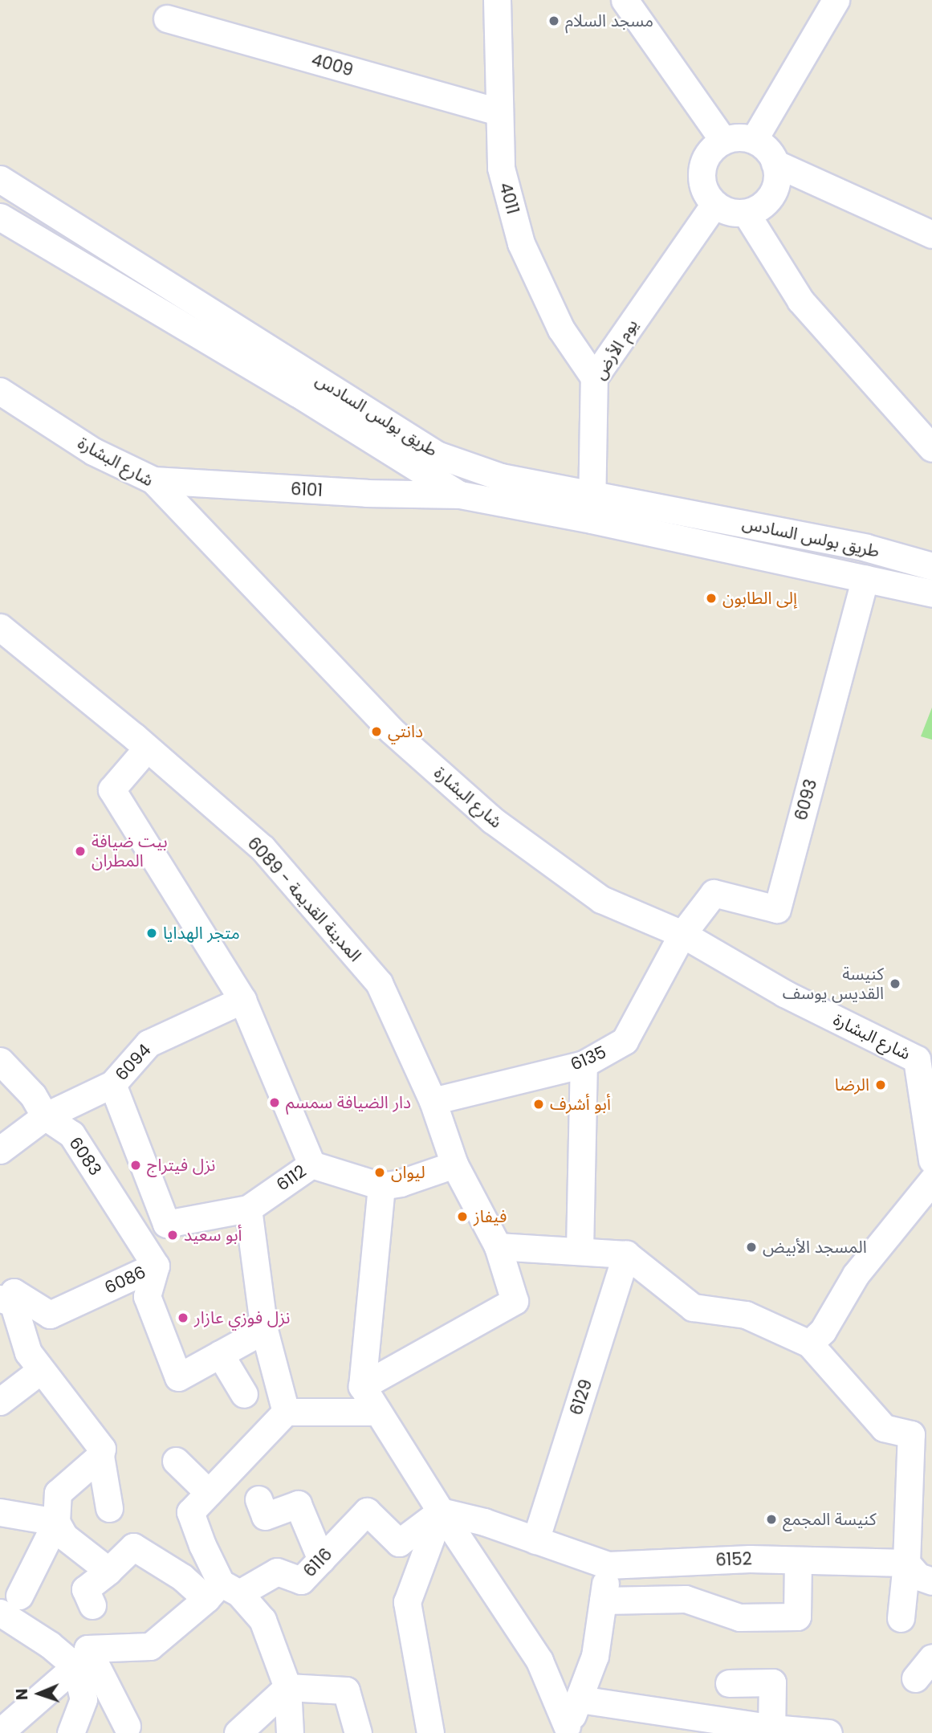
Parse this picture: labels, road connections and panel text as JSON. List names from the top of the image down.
{
  "streets": {
    "street": [
      "4009",
      "4011",
      "يوم الأرض",
      "طريق بولس السادس",
      "شارع البشارة",
      "6101",
      "6093",
      "المدينة القديمة - 6089",
      "6135",
      "6094",
      "6083",
      "6112",
      "6086",
      "6129",
      "6152",
      "6116"
    ]
  },
  "crossings": [
    ["4009", "4011"],
    ["4011", "يوم الأرض"],
    ["يوم الأرض", "طريق بولس السادس"],
    ["طريق بولس السادس", "6101"],
    ["طريق بولس السادس", "6093"],
    ["شارع البشارة", "6101"],
    ["شارع البشارة", "6093"],
    ["شارع البشارة", "6135"],
    ["6093", "6135"],
    ["المدينة القديمة - 6089", "6135"],
    ["المدينة القديمة - 6089", "6112"],
    ["6094", "6083"],
    ["6094", "6112"],
    ["6083", "6086"],
    ["6129", "6152"],
    ["6152", "6116"]
  ],
  "places": [
    "مسجد السلام",
    "إلى الطابون",
    "دانتي",
    "بيت ضيافة المطران",
    "متجر الهدايا",
    "كنيسة القديس يوسف",
    "الرضا",
    "دار الضيافة سمسم",
    "أبو أشرف",
    "نزل فيتراج",
    "ليوان",
    "فيفاز",
    "أبو سعيد",
    "المسجد الأبيض",
    "نزل فوزي عازار",
    "كنيسة المجمع"
  ],
  "north": "left"
}
